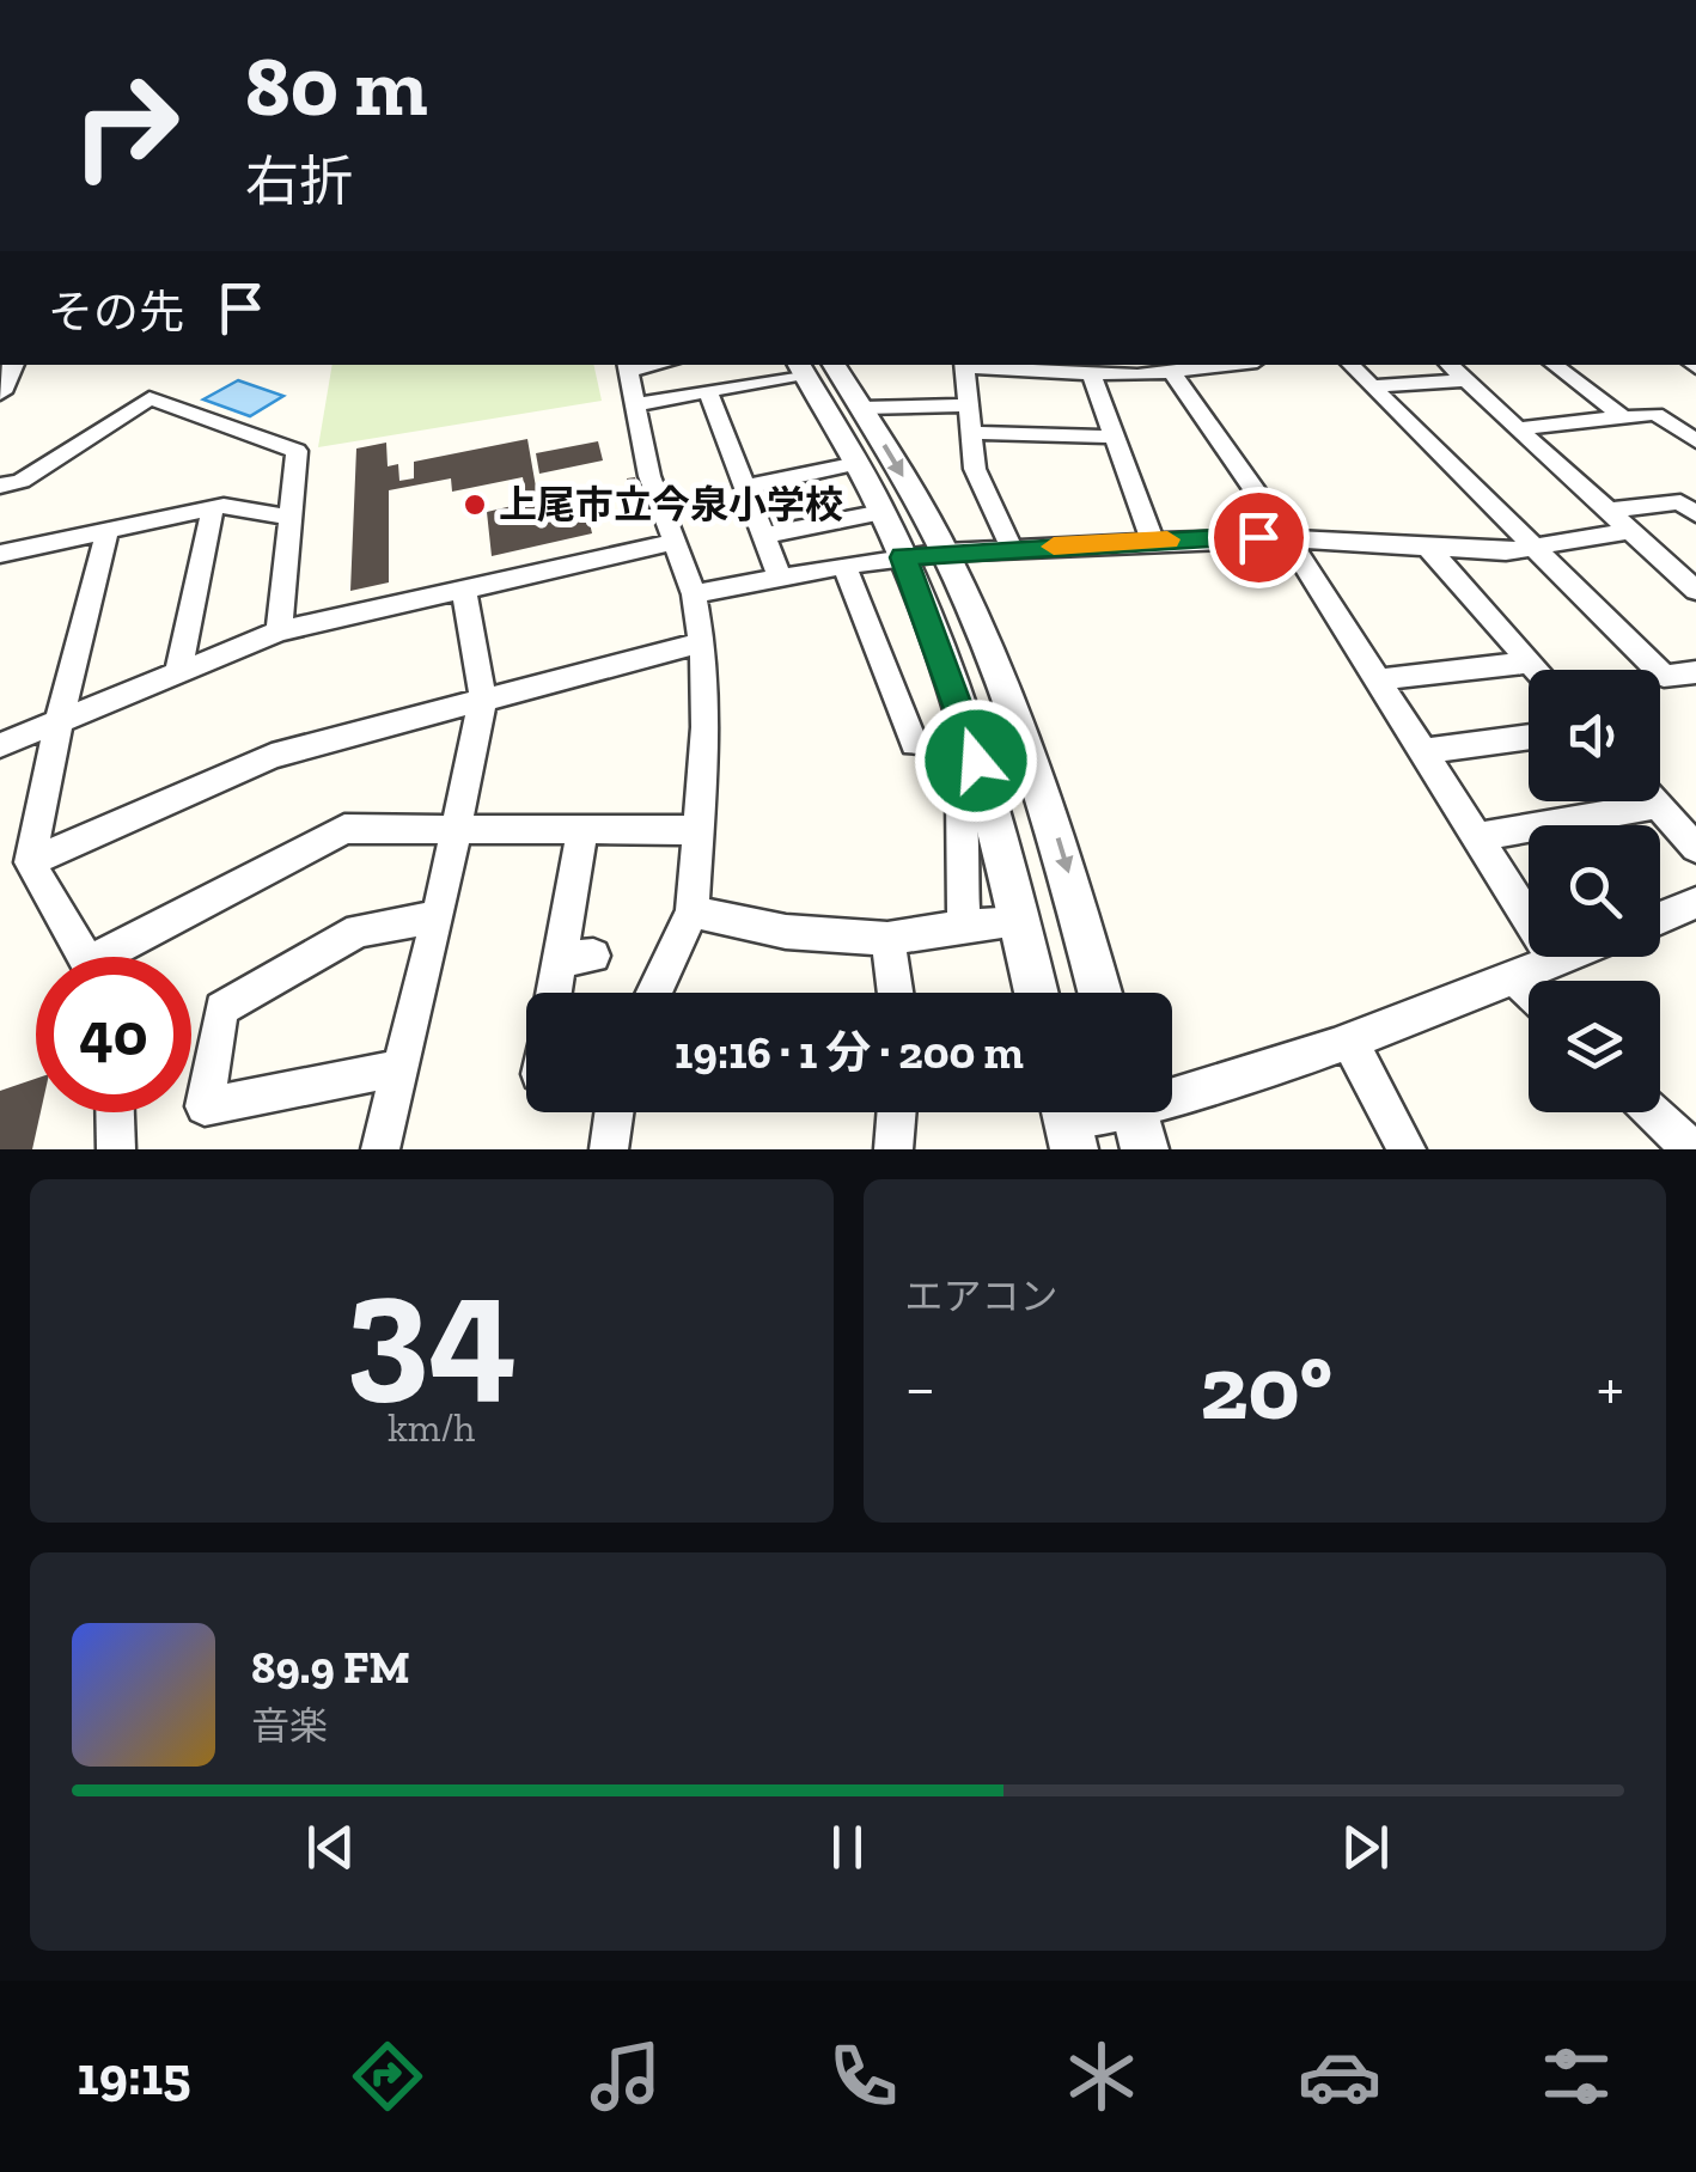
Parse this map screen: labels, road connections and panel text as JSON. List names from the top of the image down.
{
  "places": ["上尾市立今泉小学校"],
  "page": {
    "turn": ["80 m", "右折"],
    "then": "その先",
    "limit": "40",
    "trip": "19:16 · 1 分 · 200 m",
    "tile": [
      ["34", "km/h"],
      "エアコン"
    ],
    "heat": ["−", "20°", "+"],
    "song": ["89.9 FM", "音楽"],
    "tabs": "19:15"
  }
}
